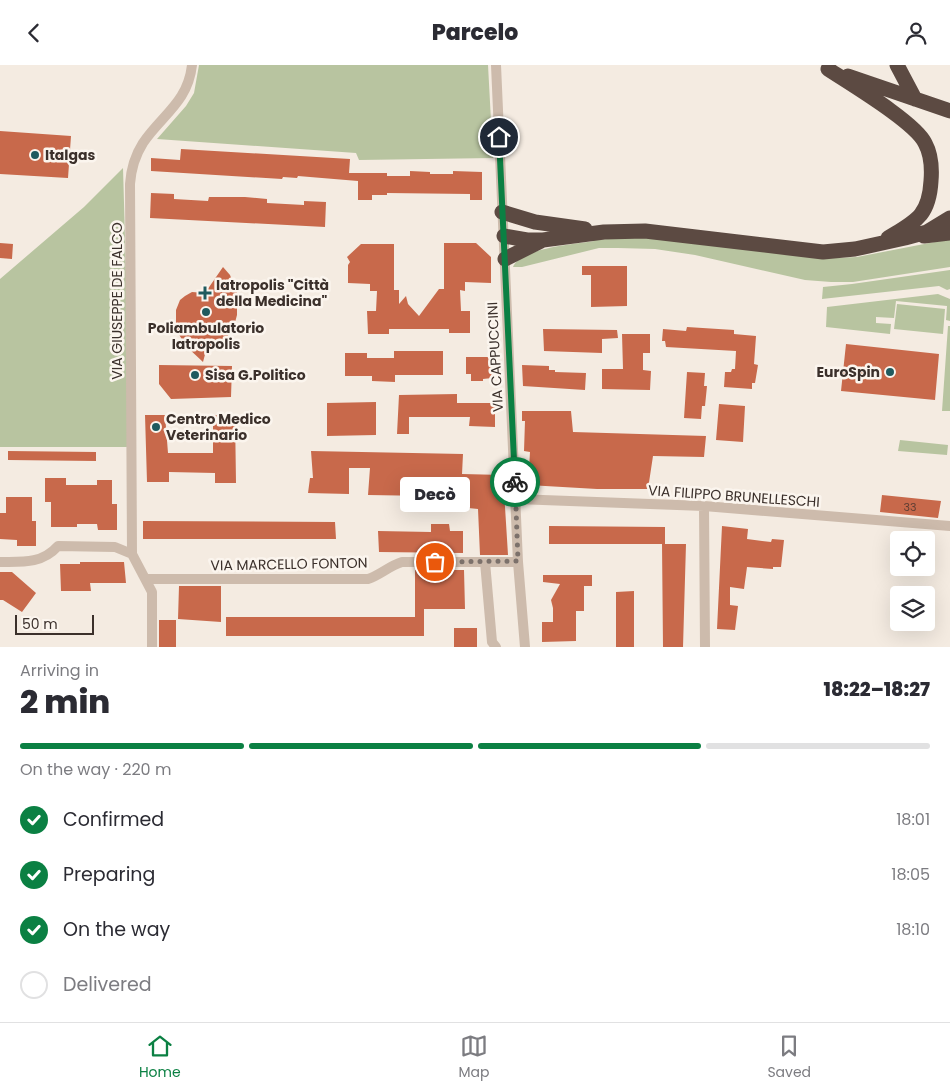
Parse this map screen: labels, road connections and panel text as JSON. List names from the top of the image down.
{
  "streets": {
    "street": [
      "VIA GIUSEPPE DE FALCO",
      "VIA CAPPUCCINI",
      "VIA FILIPPO BRUNELLESCHI",
      "VIA MARCELLO FONTON"
    ]
  },
  "crossings": [
    ["VIA CAPPUCCINI", "VIA FILIPPO BRUNELLESCHI"],
    ["VIA CAPPUCCINI", "VIA MARCELLO FONTON"]
  ],
  "places": {
    "other": [
      "Italgas",
      "Poliambulatorio Iatropolis",
      "EuroSpin",
      "Sisa G.Politico",
      "Centro Medico Veterinario",
      "Decò"
    ],
    "health": ["Iatropolis \"Città della Medicina\""]
  },
  "house_numbers": ["33"],
  "scale_bar": "50 m",
  "page": {
    "header": "Parcelo",
    "bubble": "Decò",
    "scale": "50 m",
    "heading": ["2 min", "Arriving in", "18:22–18:27"],
    "bar": "On the way · 220 m",
    "list": [
      ["Confirmed", "18:01"],
      ["Preparing", "18:05"],
      ["On the way", "18:10"],
      "Delivered"
    ],
    "tabs": ["Home", "Map", "Saved"]
  }
}
